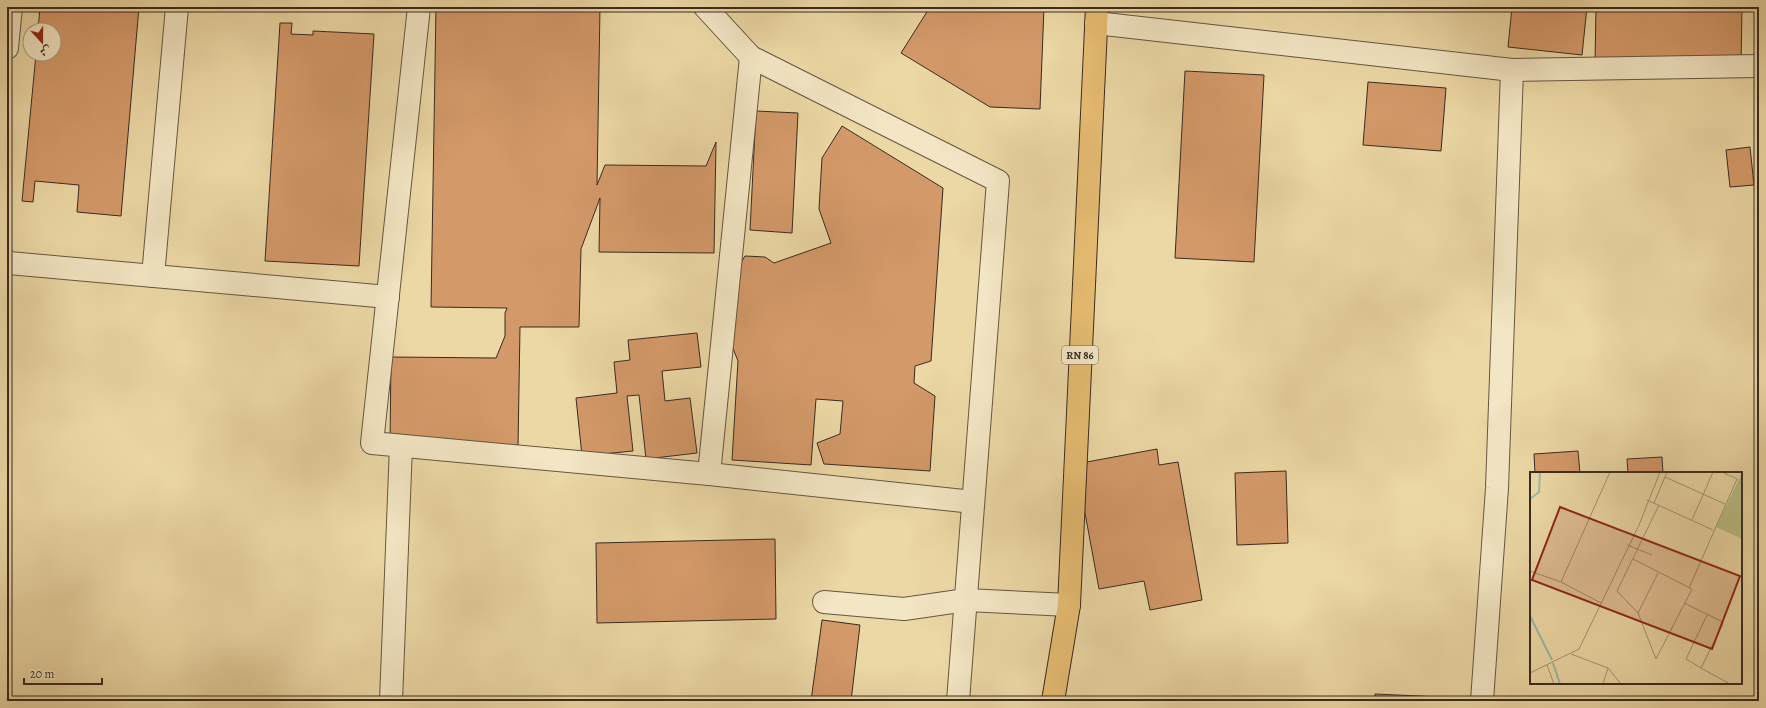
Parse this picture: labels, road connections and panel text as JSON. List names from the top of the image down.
{
  "streets": {
    "main road": ["RN 86"]
  },
  "scale_bar": "20 m",
  "north": "bottom"
}
